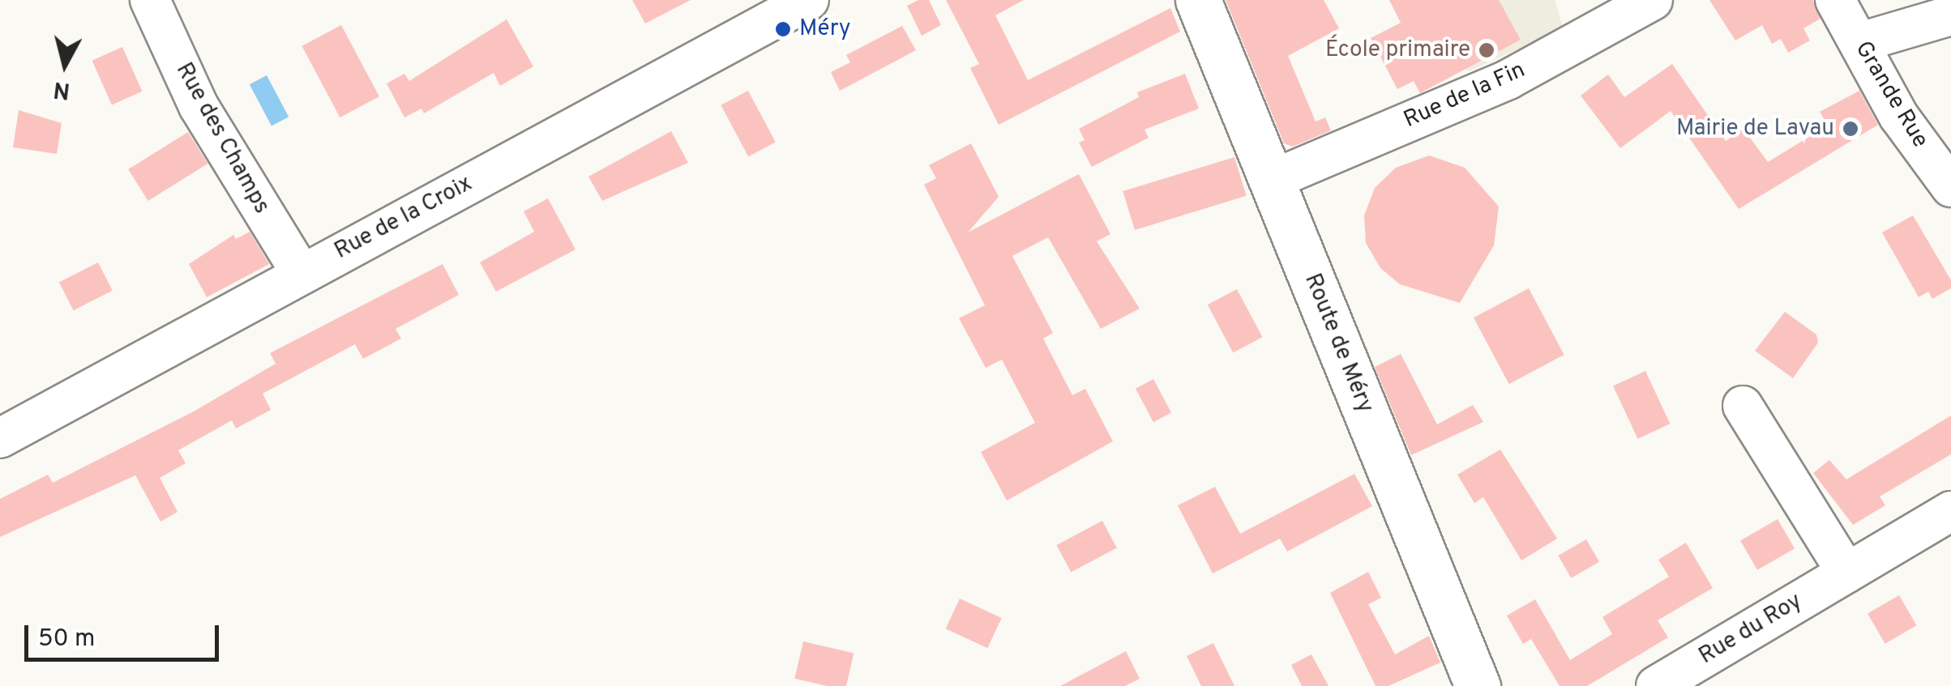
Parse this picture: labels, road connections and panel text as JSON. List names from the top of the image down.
{
  "streets": {
    "main road": ["Route de Méry"],
    "street": [
      "Grande Rue",
      "Rue de la Fin",
      "Rue des Champs",
      "Rue de la Croix",
      "Rue du Roy"
    ]
  },
  "crossings": [
    ["Rue de la Fin", "Route de Méry"],
    ["Rue des Champs", "Rue de la Croix"]
  ],
  "places": ["Méry", "École primaire", "Mairie de Lavau"],
  "scale_bar": "50 m",
  "north": "bottom"
}
